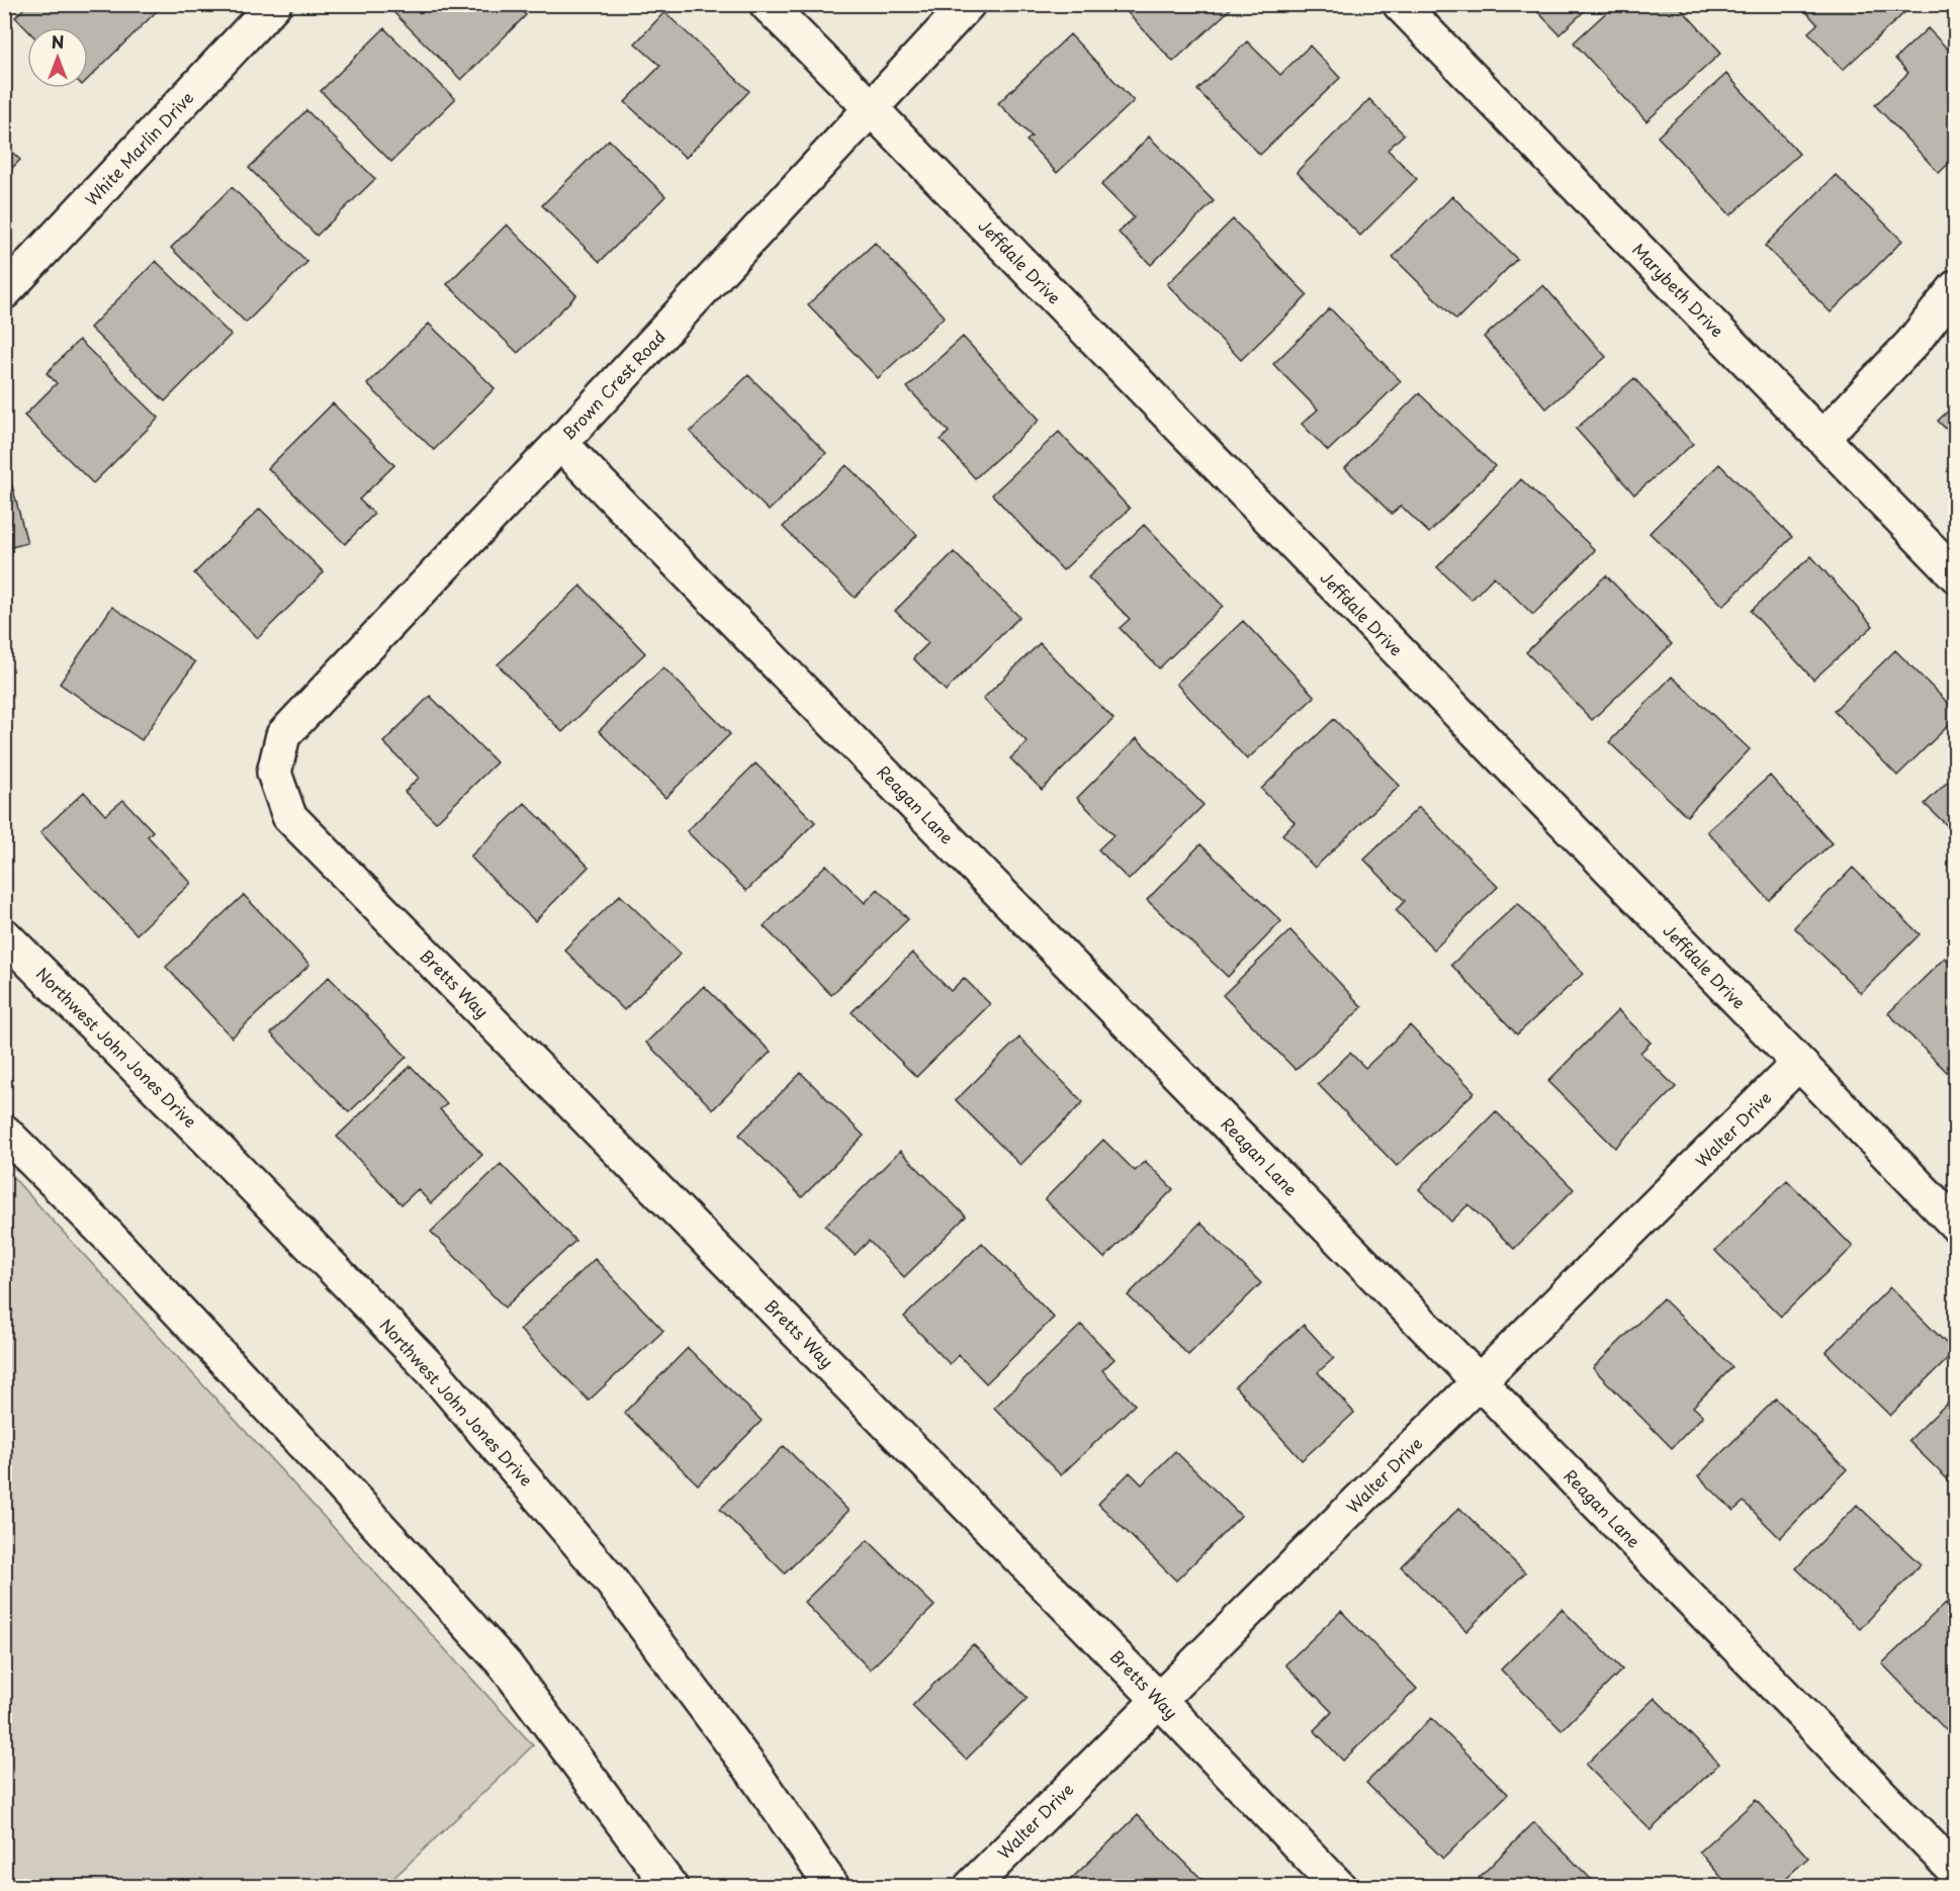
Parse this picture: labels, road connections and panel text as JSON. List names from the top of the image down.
{
  "streets": {
    "street": [
      "White Marlin Drive",
      "Jeffdale Drive",
      "Marybeth Drive",
      "Brown Crest Road",
      "Reagan Lane",
      "Bretts Way",
      "Northwest John Jones Drive",
      "Walter Drive"
    ]
  },
  "crossings": [
    ["Jeffdale Drive", "Brown Crest Road"],
    ["Jeffdale Drive", "Walter Drive"],
    ["Brown Crest Road", "Reagan Lane"],
    ["Brown Crest Road", "Bretts Way"],
    ["Reagan Lane", "Walter Drive"],
    ["Bretts Way", "Walter Drive"]
  ],
  "north": "top"
}
